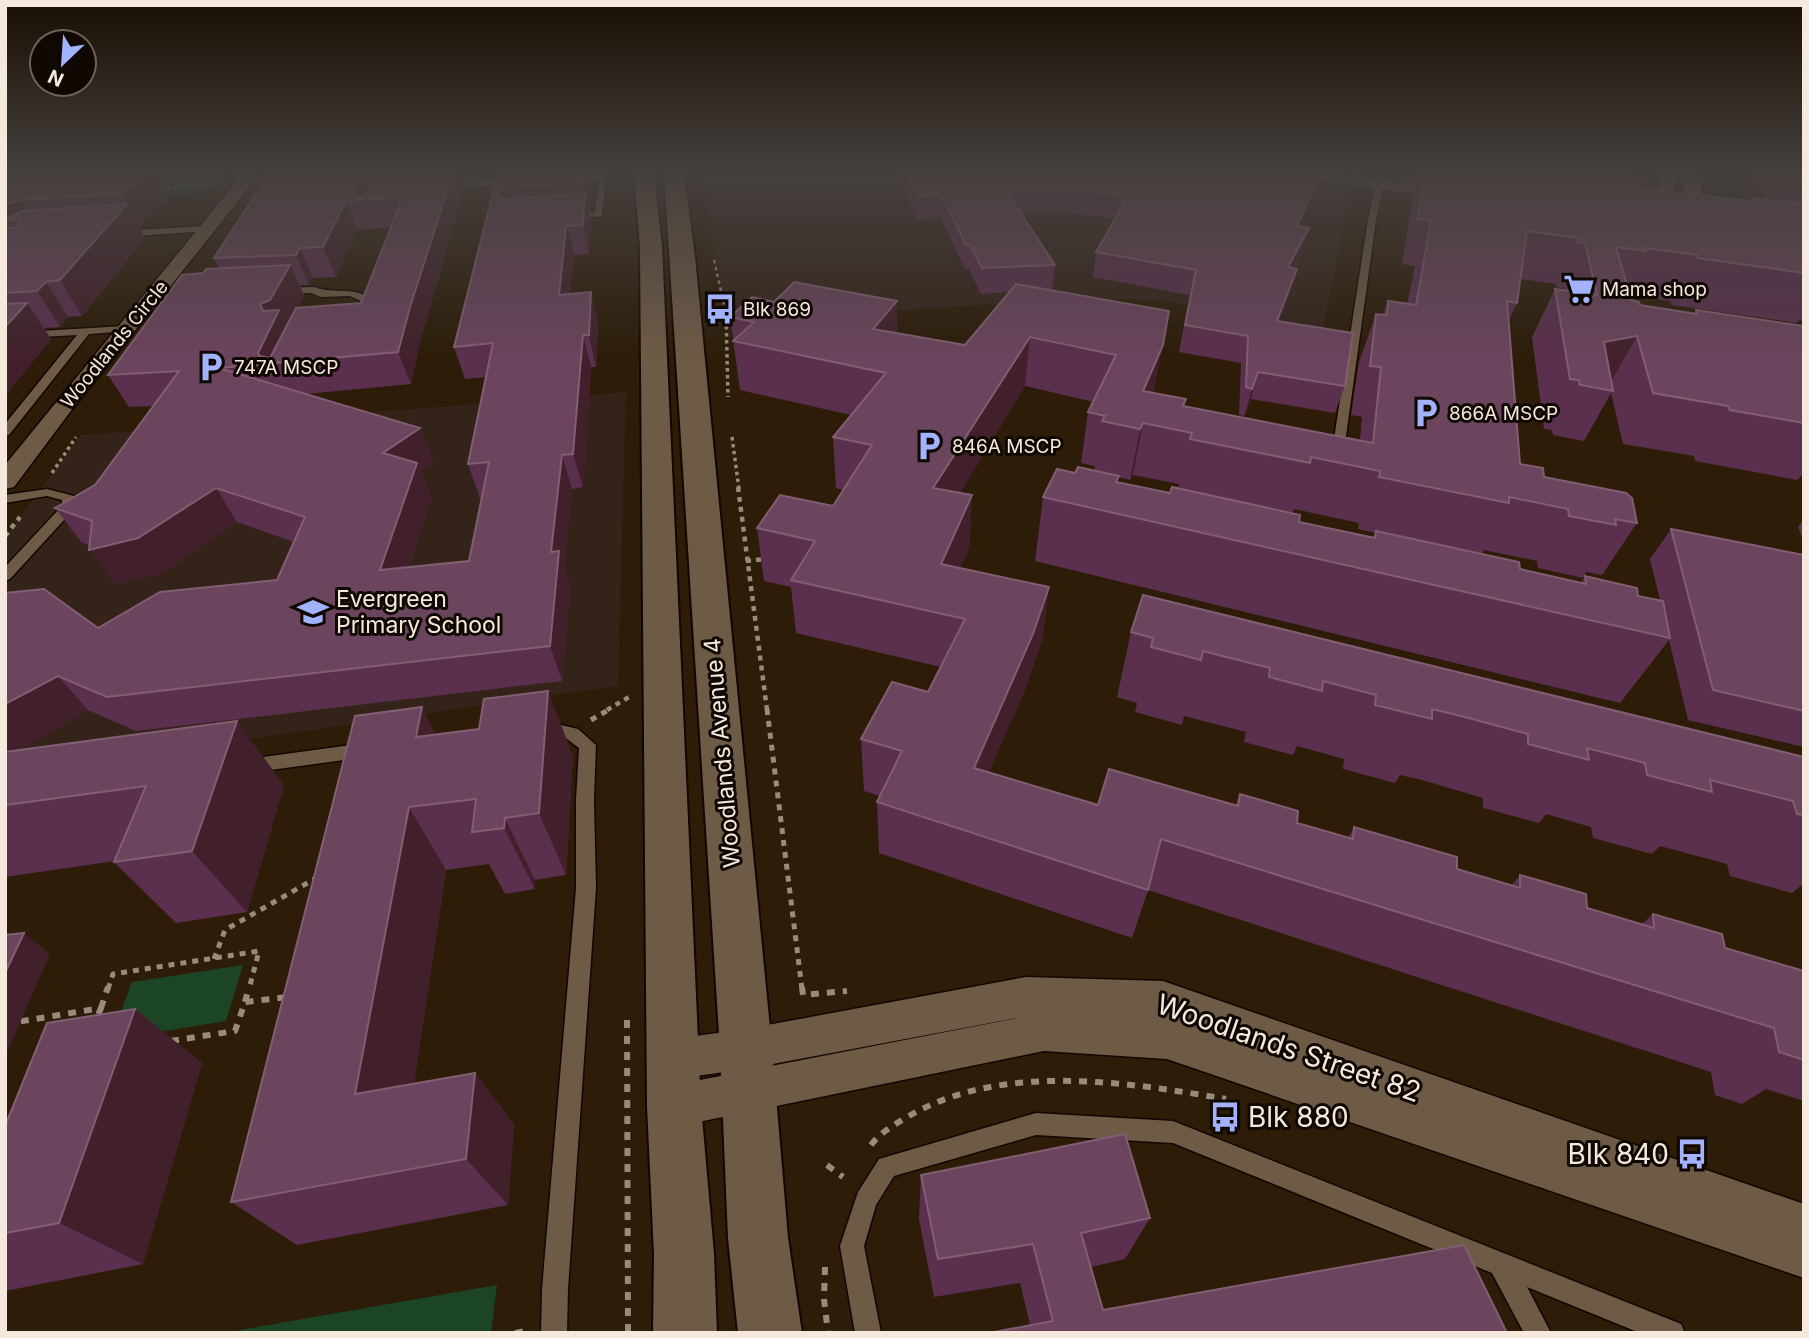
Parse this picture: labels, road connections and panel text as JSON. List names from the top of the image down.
{
  "streets": {
    "main road": ["Woodlands Avenue 4"],
    "street": ["Woodlands Circle", "Woodlands Street 82"]
  },
  "crossings": [
    ["Woodlands Avenue 4", "Woodlands Street 82"]
  ],
  "places": {
    "supermarket": ["Mama shop"],
    "bus stop": ["Blk 869", "Blk 880", "Blk 840"],
    "parking": ["747A MSCP", "866A MSCP", "846A MSCP"],
    "school or university": ["Evergreen Primary School"]
  },
  "north": "bottom left"
}
